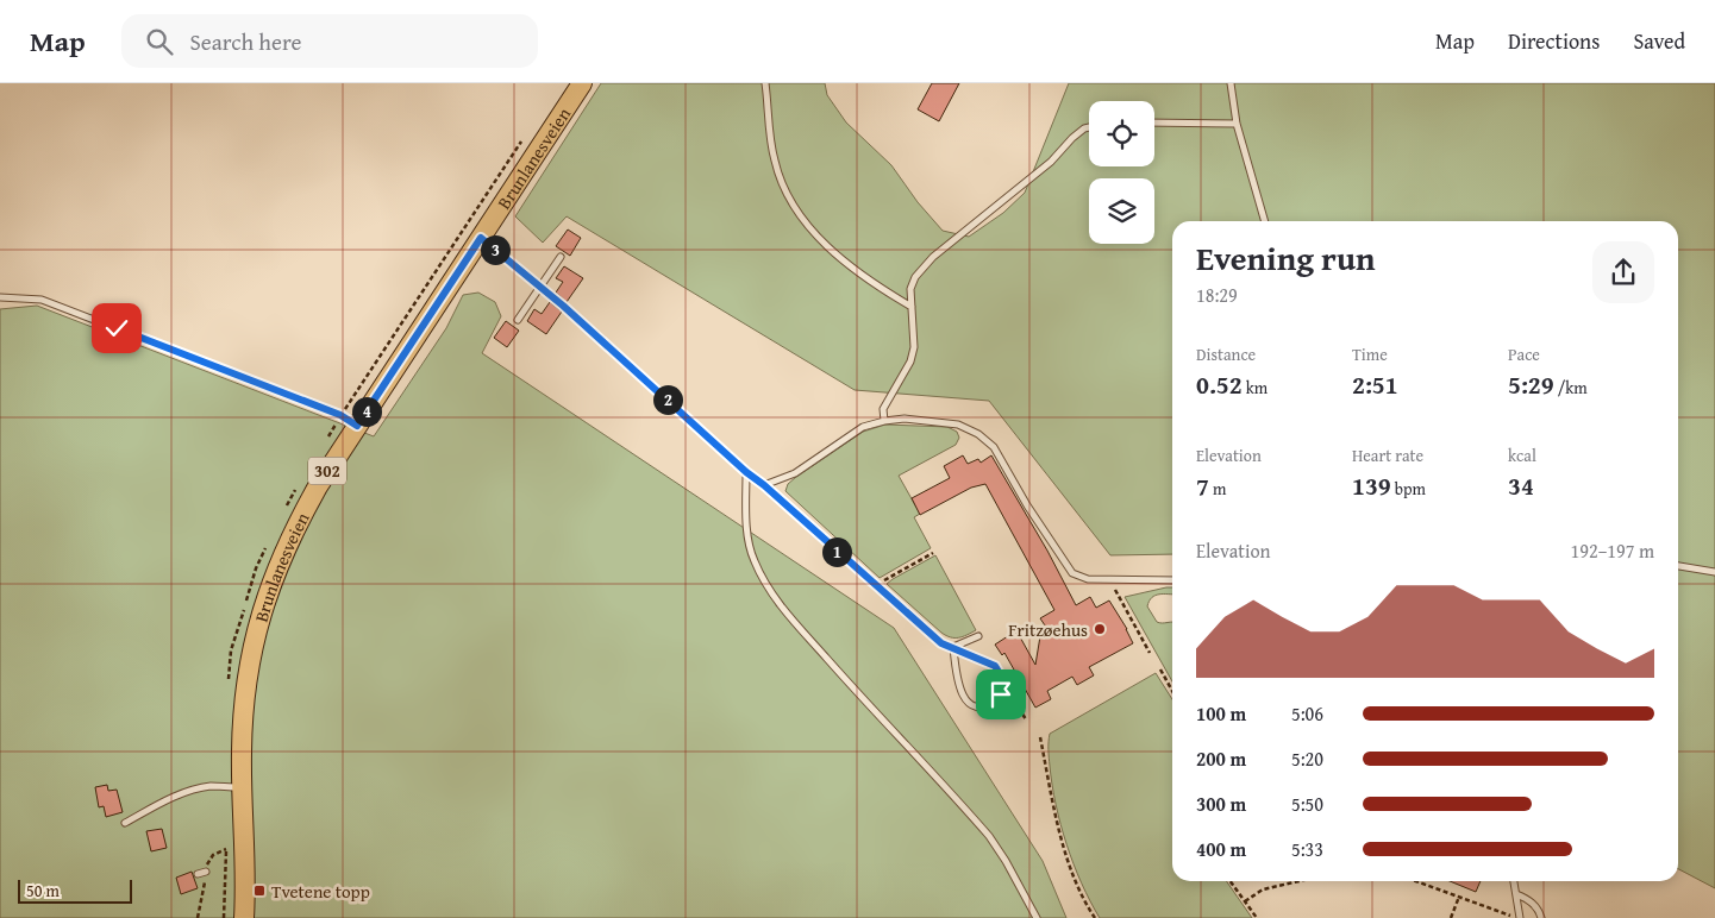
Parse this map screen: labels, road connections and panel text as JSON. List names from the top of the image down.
{
  "streets": {
    "main road": ["Brunlanesveien", "302"]
  },
  "places": {
    "other": ["Fritzøehus"],
    "transit": ["Tvetene topp"]
  },
  "scale_bar": "50 m",
  "page": {
    "header": "Map",
    "search": "Search here",
    "nav": ["Map", "Directions", "Saved"],
    "heading": ["Evening run", "18:29"],
    "pins": [
      "3",
      "2",
      "4",
      "1"
    ],
    "stats": [
      ["Distance", "0.52 km"],
      ["Time", "2:51"],
      ["Pace", "5:29 /km"],
      ["Elevation", "7 m"],
      ["Heart rate", "139 bpm"],
      ["kcal", "34"]
    ],
    "chart": ["Elevation", "192–197 m"],
    "list": [
      {
        "name": "100 m",
        "note": "5:06"
      },
      {
        "name": "200 m",
        "note": "5:20"
      },
      {
        "name": "300 m",
        "note": "5:50"
      },
      {
        "name": "400 m",
        "note": "5:33"
      }
    ],
    "scale": "50 m"
  }
}
